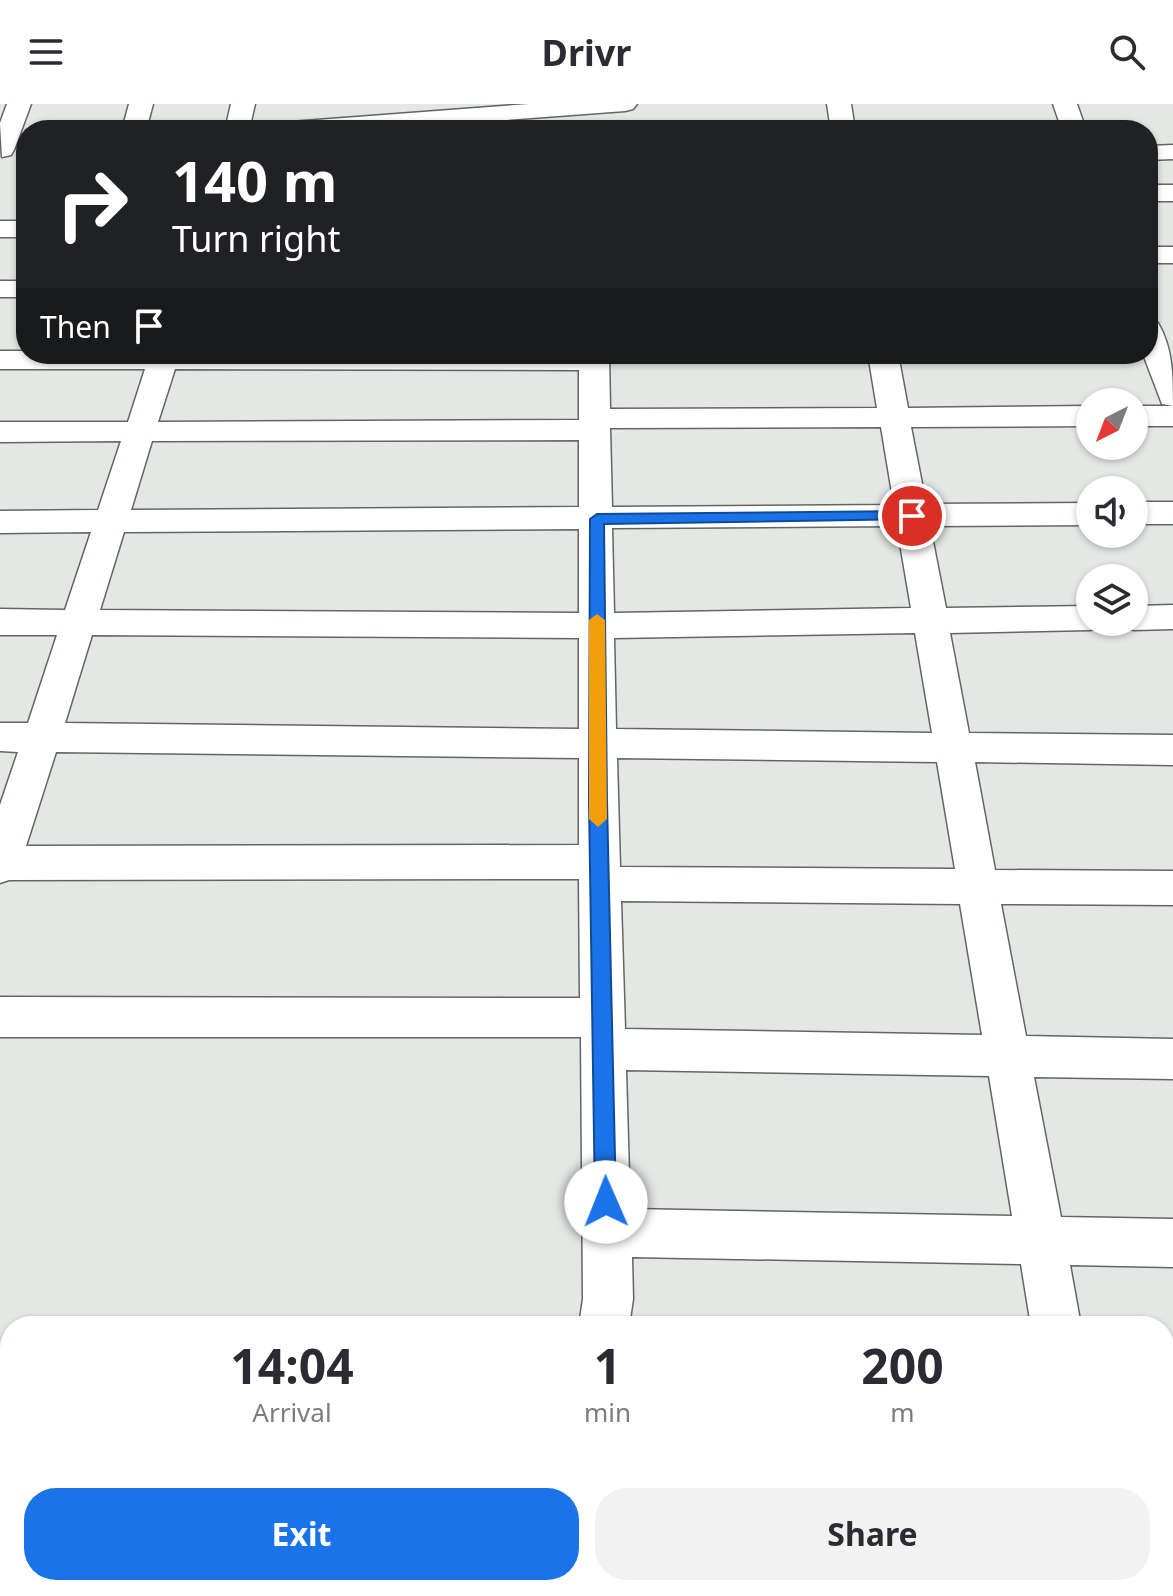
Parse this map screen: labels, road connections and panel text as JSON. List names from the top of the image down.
{
  "north": "bottom left",
  "page": {
    "header": "Drivr",
    "turn": ["140 m", "Turn right"],
    "then": "Then",
    "eta": [
      "14:04",
      "Arrival",
      "1",
      "min",
      "200",
      "m"
    ],
    "buttons": ["Exit", "Share"]
  }
}
